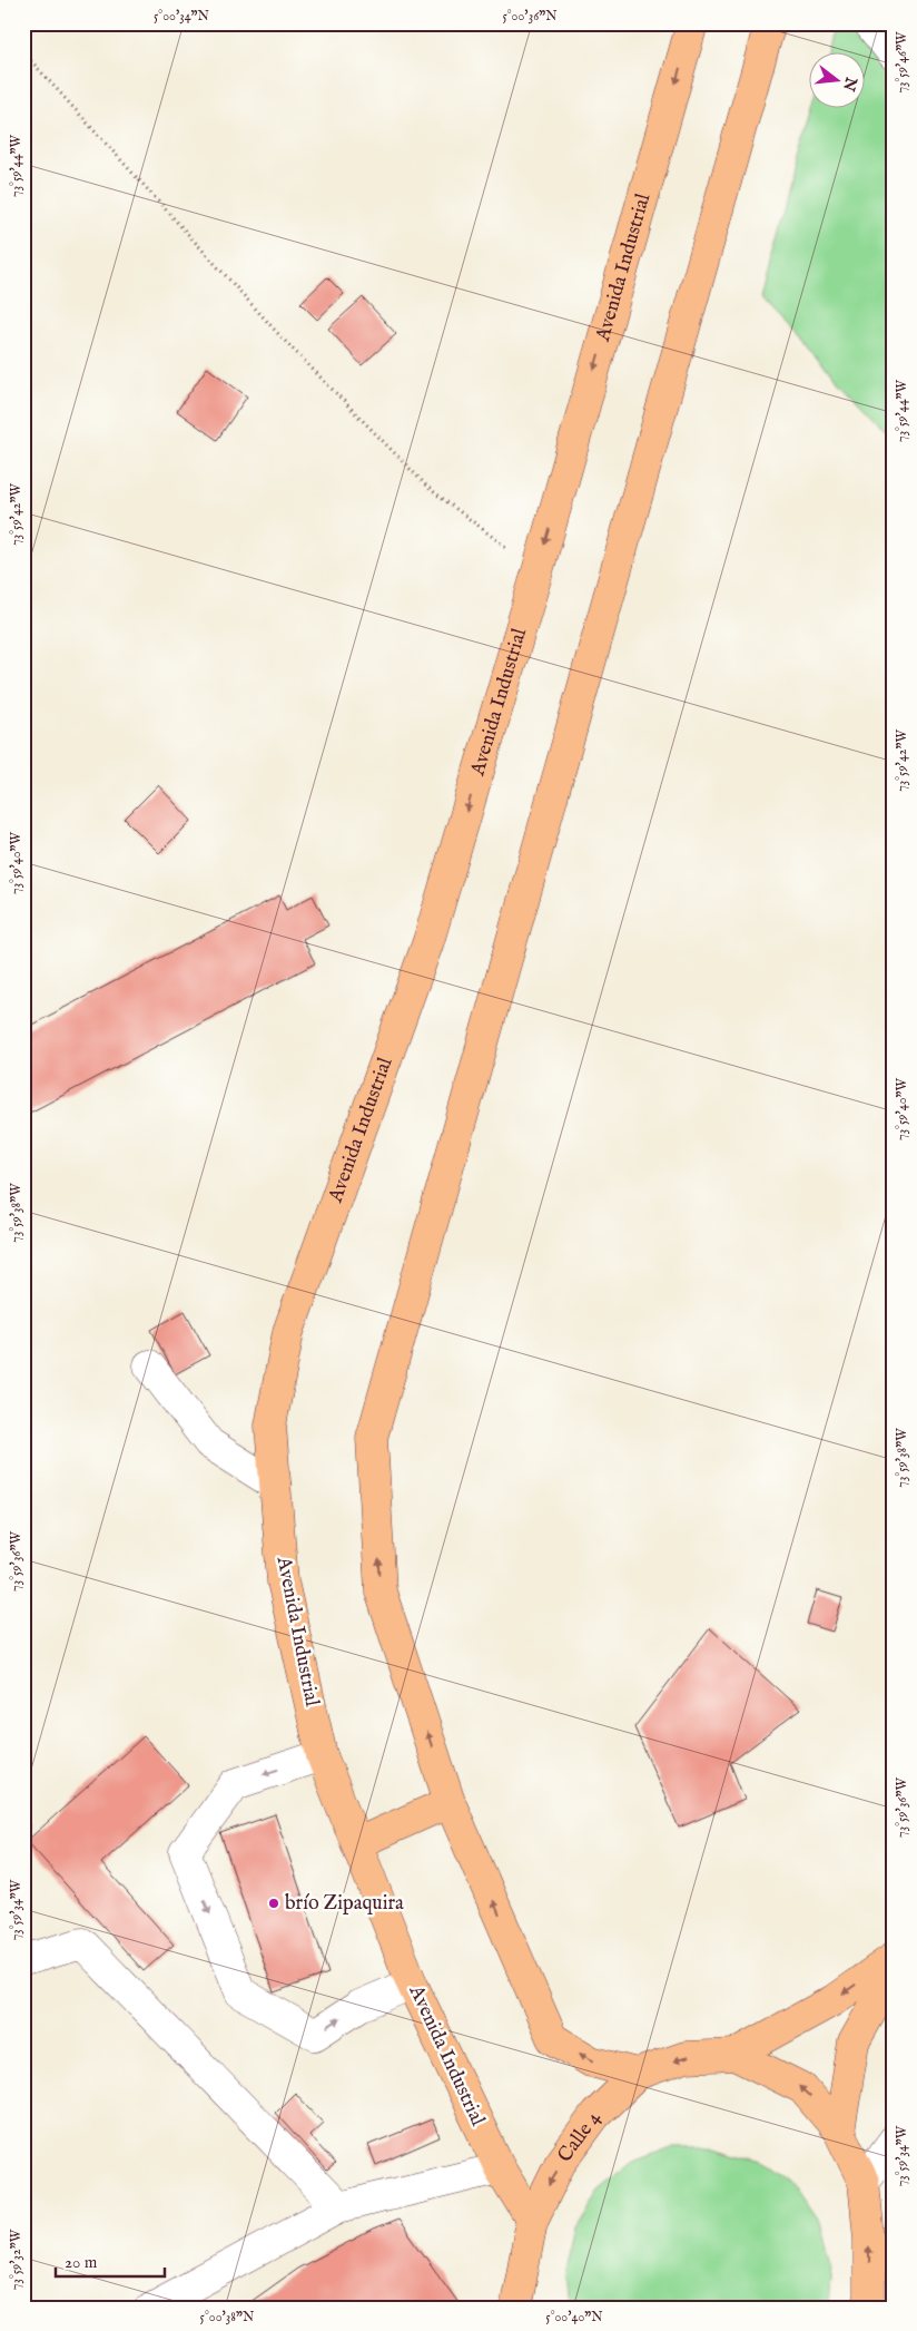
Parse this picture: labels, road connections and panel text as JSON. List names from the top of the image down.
{
  "streets": {
    "main road": ["Avenida Industrial", "Calle 4"]
  },
  "crossings": [
    ["Avenida Industrial", "Calle 4"]
  ],
  "places": ["brío Zipaquira"],
  "scale_bar": "20 m",
  "north": "right",
  "coordinates": [
    "5°00'34\"N",
    "5°00'36\"N",
    "73°59'46\"W",
    "73°59'44\"W",
    "73°59'42\"W",
    "73°59'40\"W",
    "73°59'38\"W",
    "73°59'36\"W",
    "73°59'34\"W",
    "73°59'32\"W",
    "5°00'38\"N",
    "5°00'40\"N"
  ]
}
